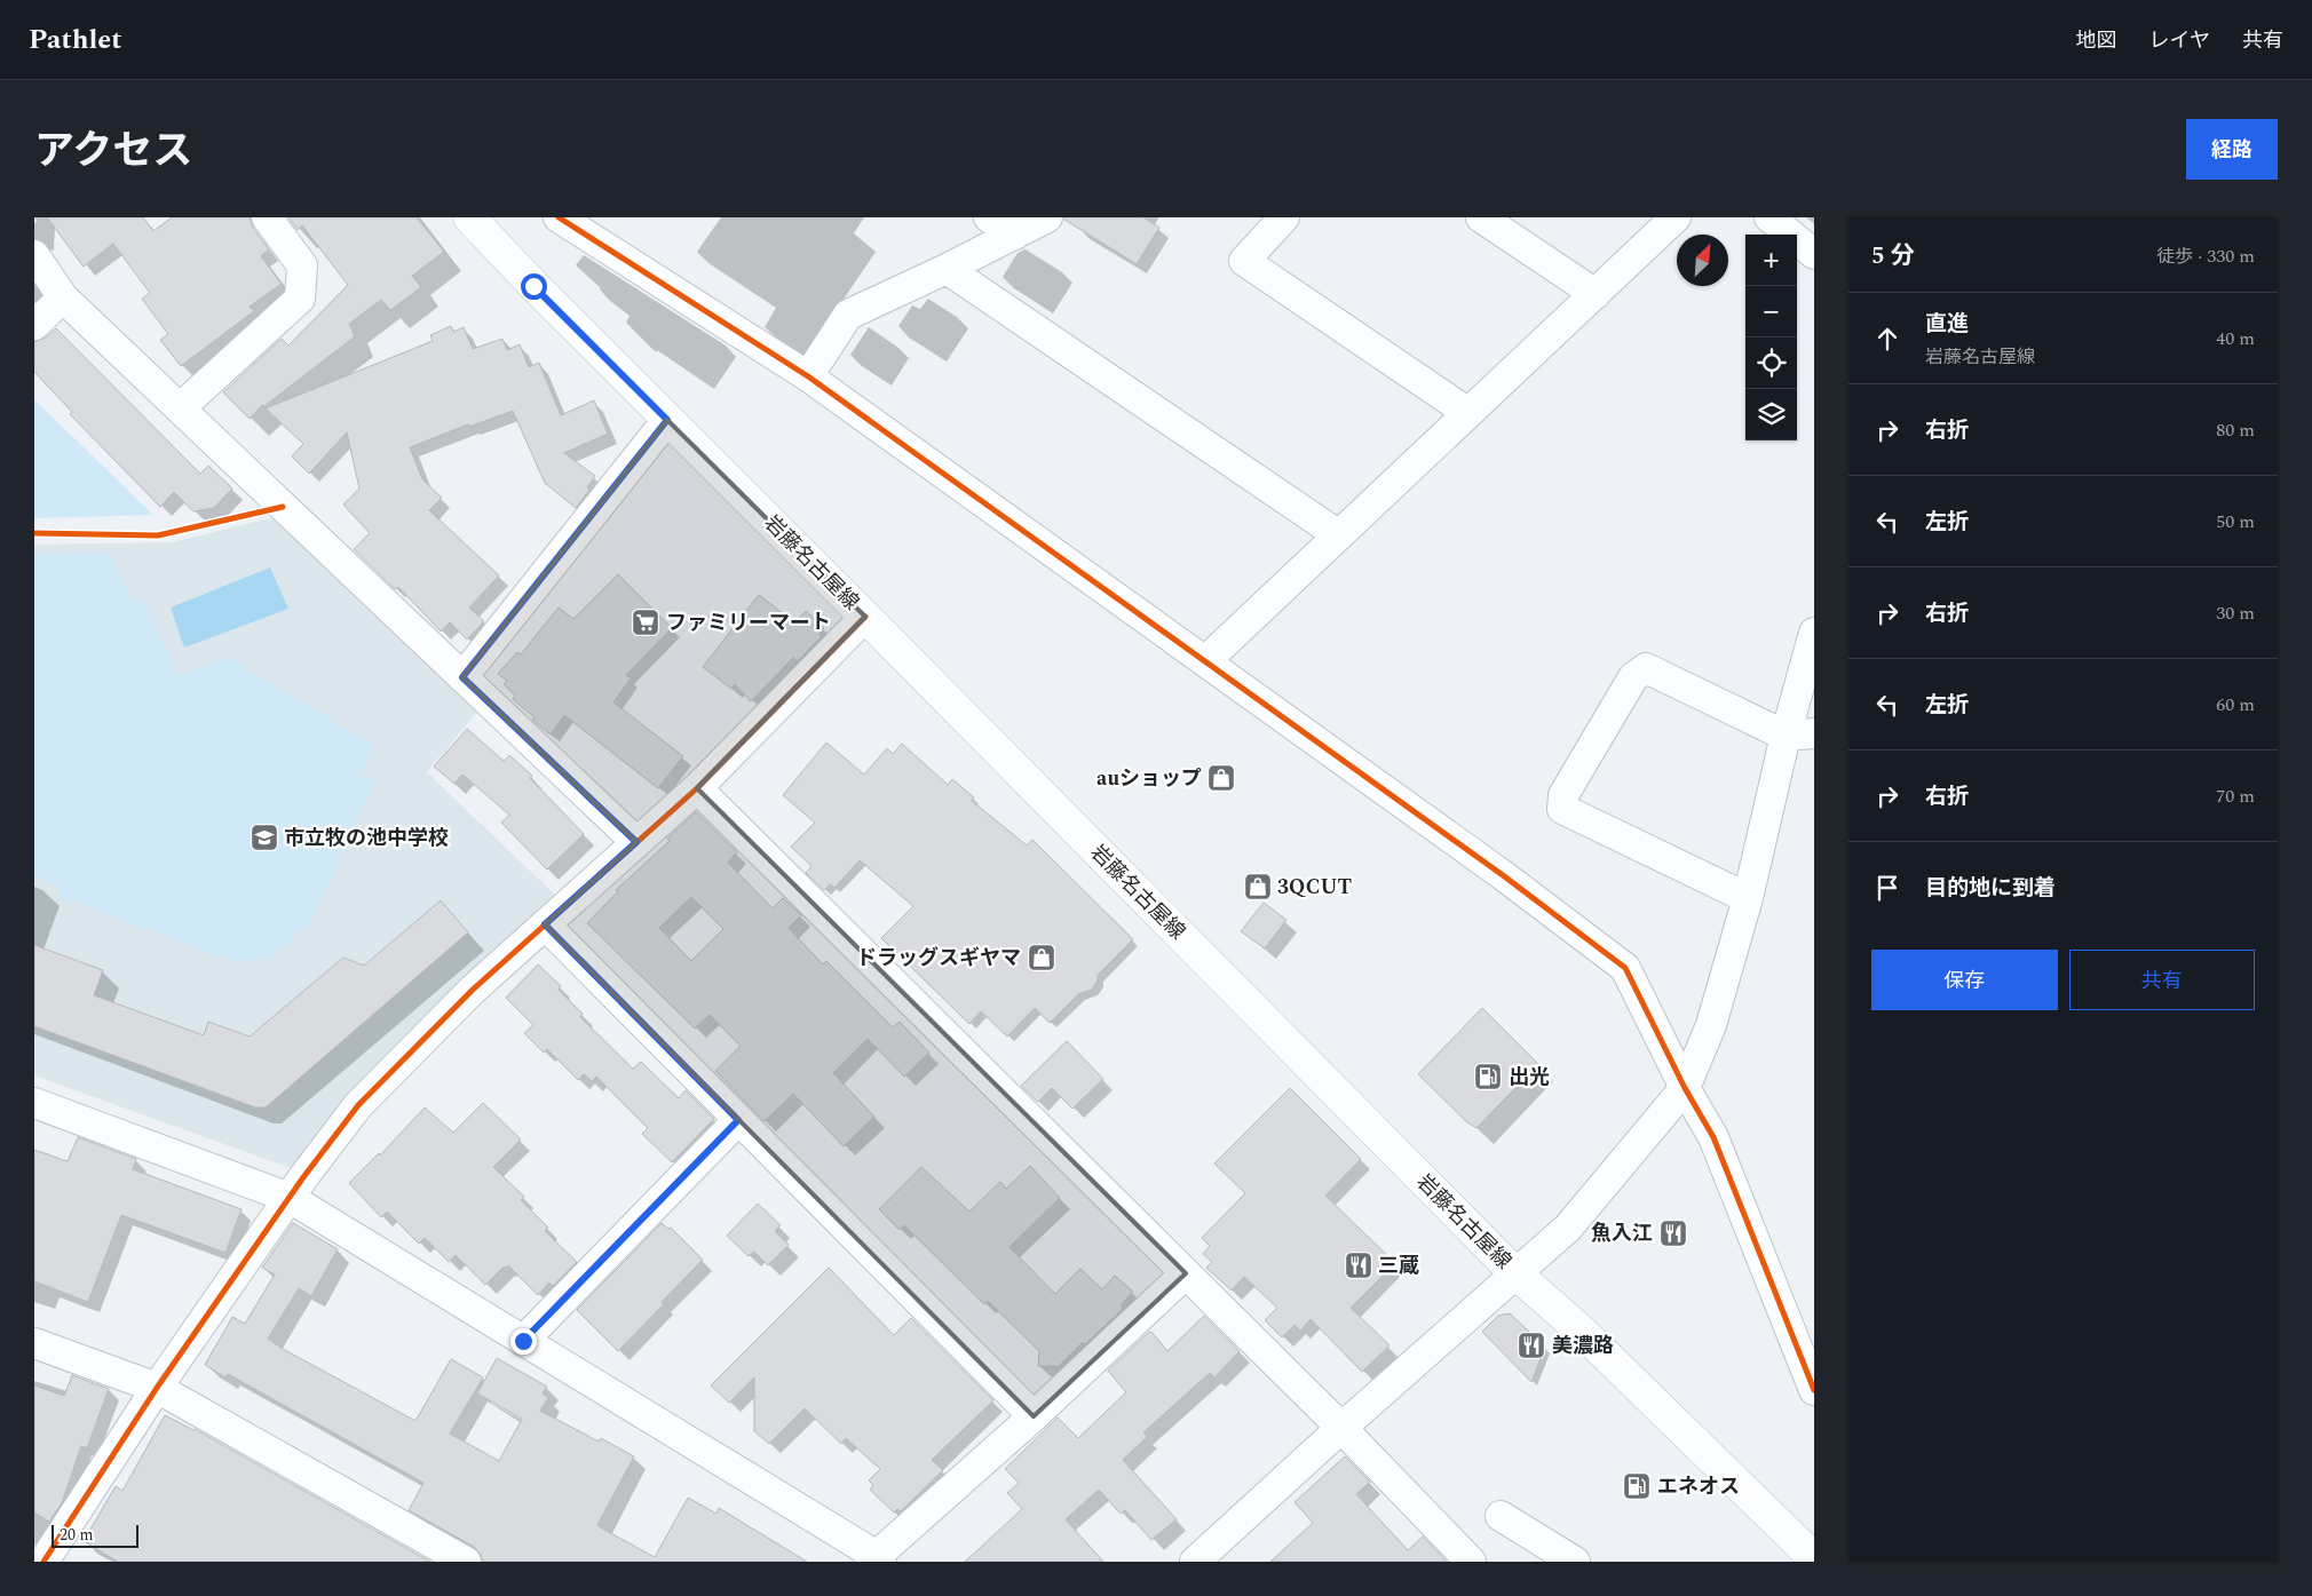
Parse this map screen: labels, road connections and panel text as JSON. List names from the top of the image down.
{
  "streets": {
    "main road": ["岩藤名古屋線"]
  },
  "places": {
    "supermarket": ["ファミリーマート"],
    "shop": ["auショップ", "3QCUT", "ドラッグスギヤマ"],
    "school or university": ["市立牧の池中学校"],
    "fuel station": ["出光", "エネオス"],
    "restaurant": ["魚入江", "三蔵", "美濃路"]
  },
  "scale_bar": "20 m",
  "north": "top right",
  "page": {
    "header": "Pathlet",
    "nav": ["地図", "レイヤ", "共有"],
    "title": "アクセス",
    "buttons": [
      "経路",
      ["保存", "共有"]
    ],
    "heading": ["5 分", "徒歩 · 330 m"],
    "map_buttons": ["+", "−"],
    "list": [
      ["直進", "岩藤名古屋線", "40 m"],
      ["右折", "80 m"],
      ["左折", "50 m"],
      ["右折", "30 m"],
      ["左折", "60 m"],
      ["右折", "70 m"],
      "目的地に到着"
    ],
    "scale": "20 m"
  }
}
